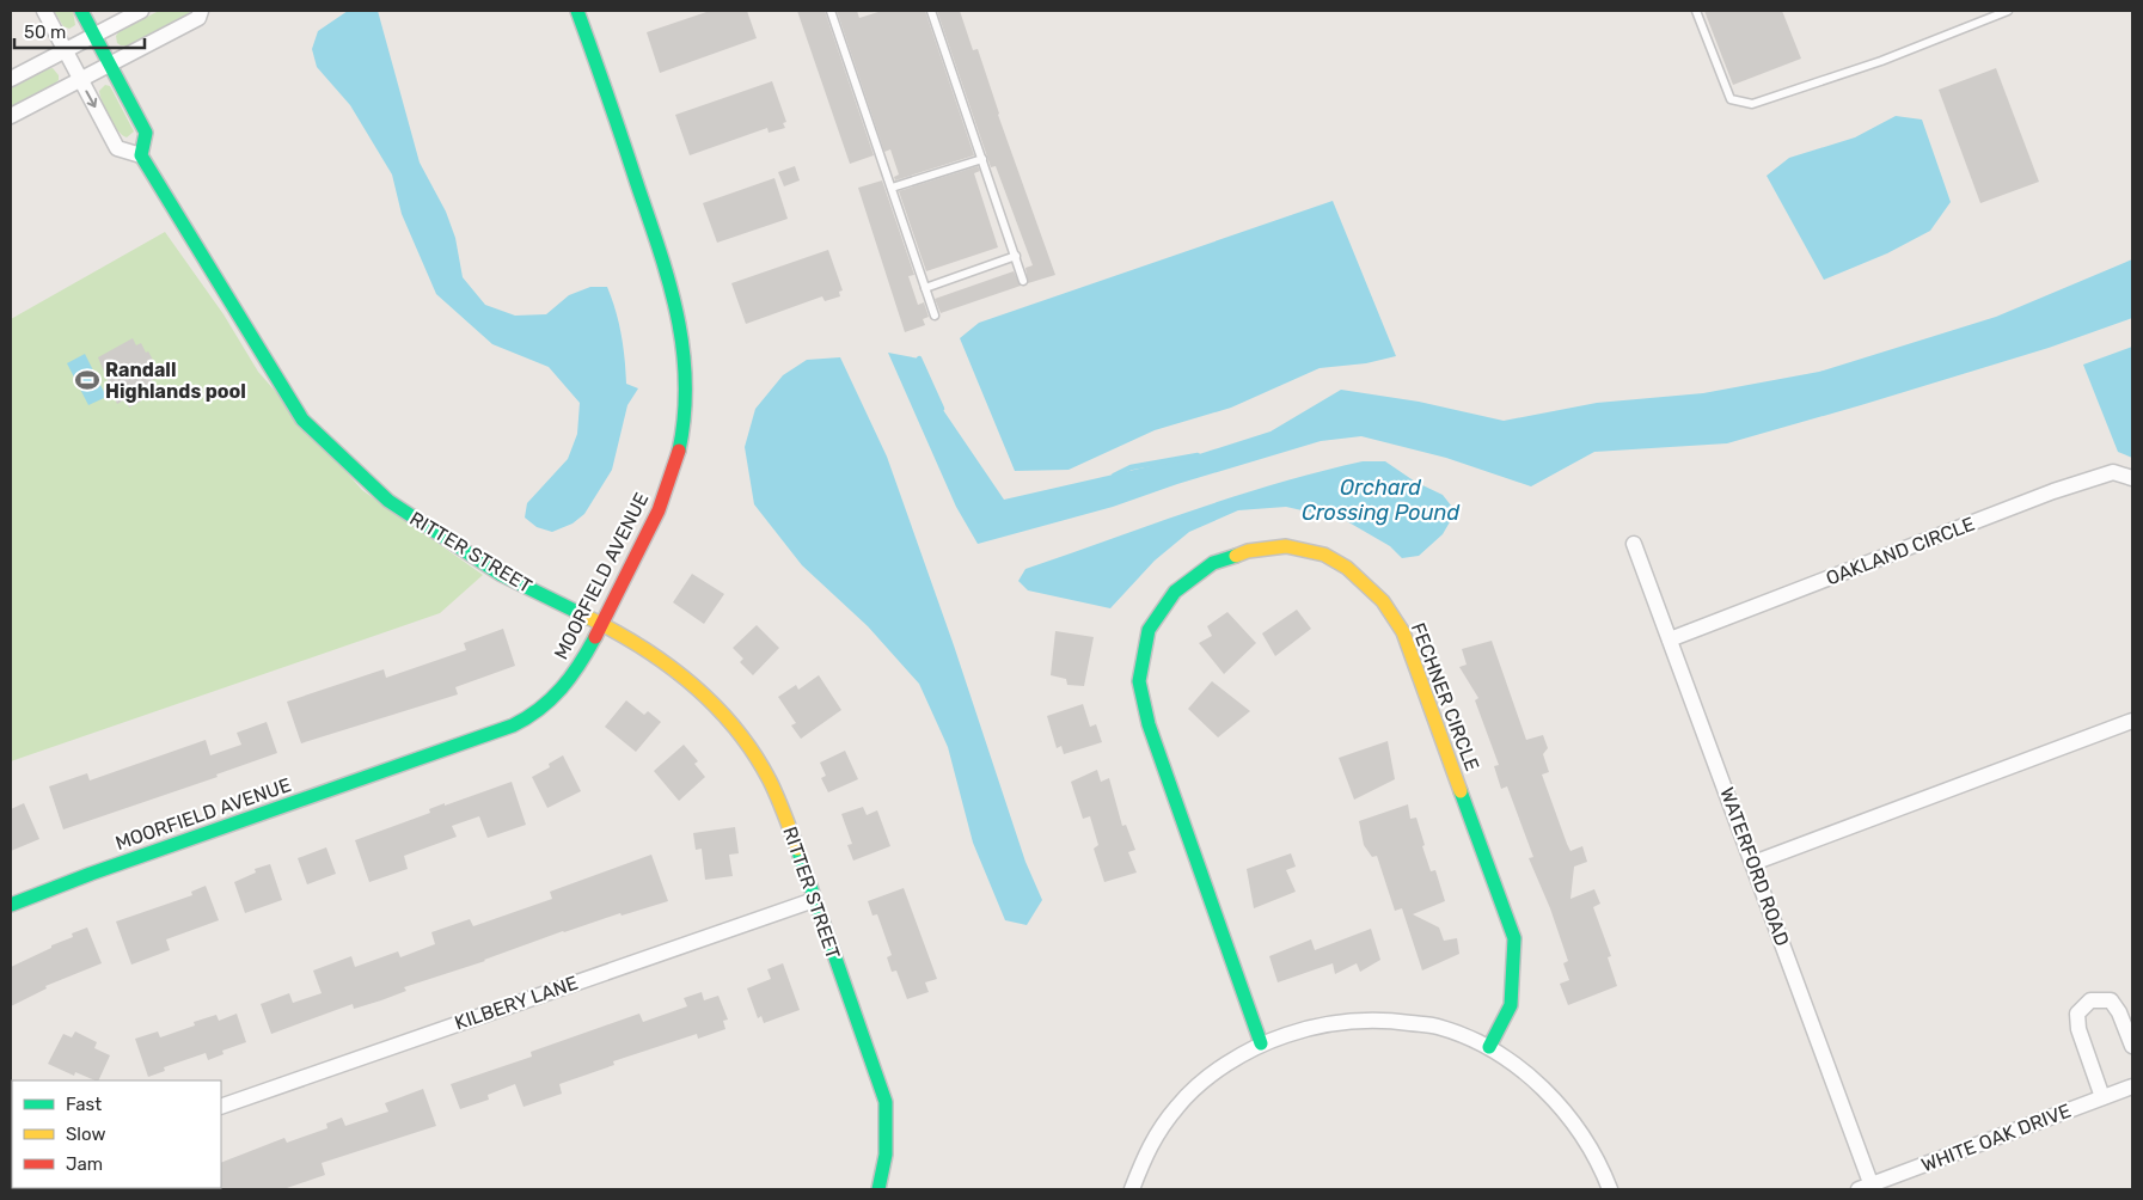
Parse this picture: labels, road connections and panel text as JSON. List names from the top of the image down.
{
  "streets": {
    "street": [
      "OAKLAND CIRCLE",
      "RITTER STREET",
      "MOORFIELD AVENUE",
      "FECHNER CIRCLE",
      "WATERFORD ROAD",
      "KILBERY LANE",
      "WHITE OAK DRIVE"
    ]
  },
  "crossings": [
    ["OAKLAND CIRCLE", "WATERFORD ROAD"],
    ["RITTER STREET", "MOORFIELD AVENUE"],
    ["RITTER STREET", "KILBERY LANE"],
    ["WATERFORD ROAD", "WHITE OAK DRIVE"]
  ],
  "water": ["Orchard Crossing Pound"],
  "places": {
    "sports": ["Randall Highlands pool"]
  },
  "legend": ["Fast", "Slow", "Jam"],
  "scale_bar": "50 m"
}
